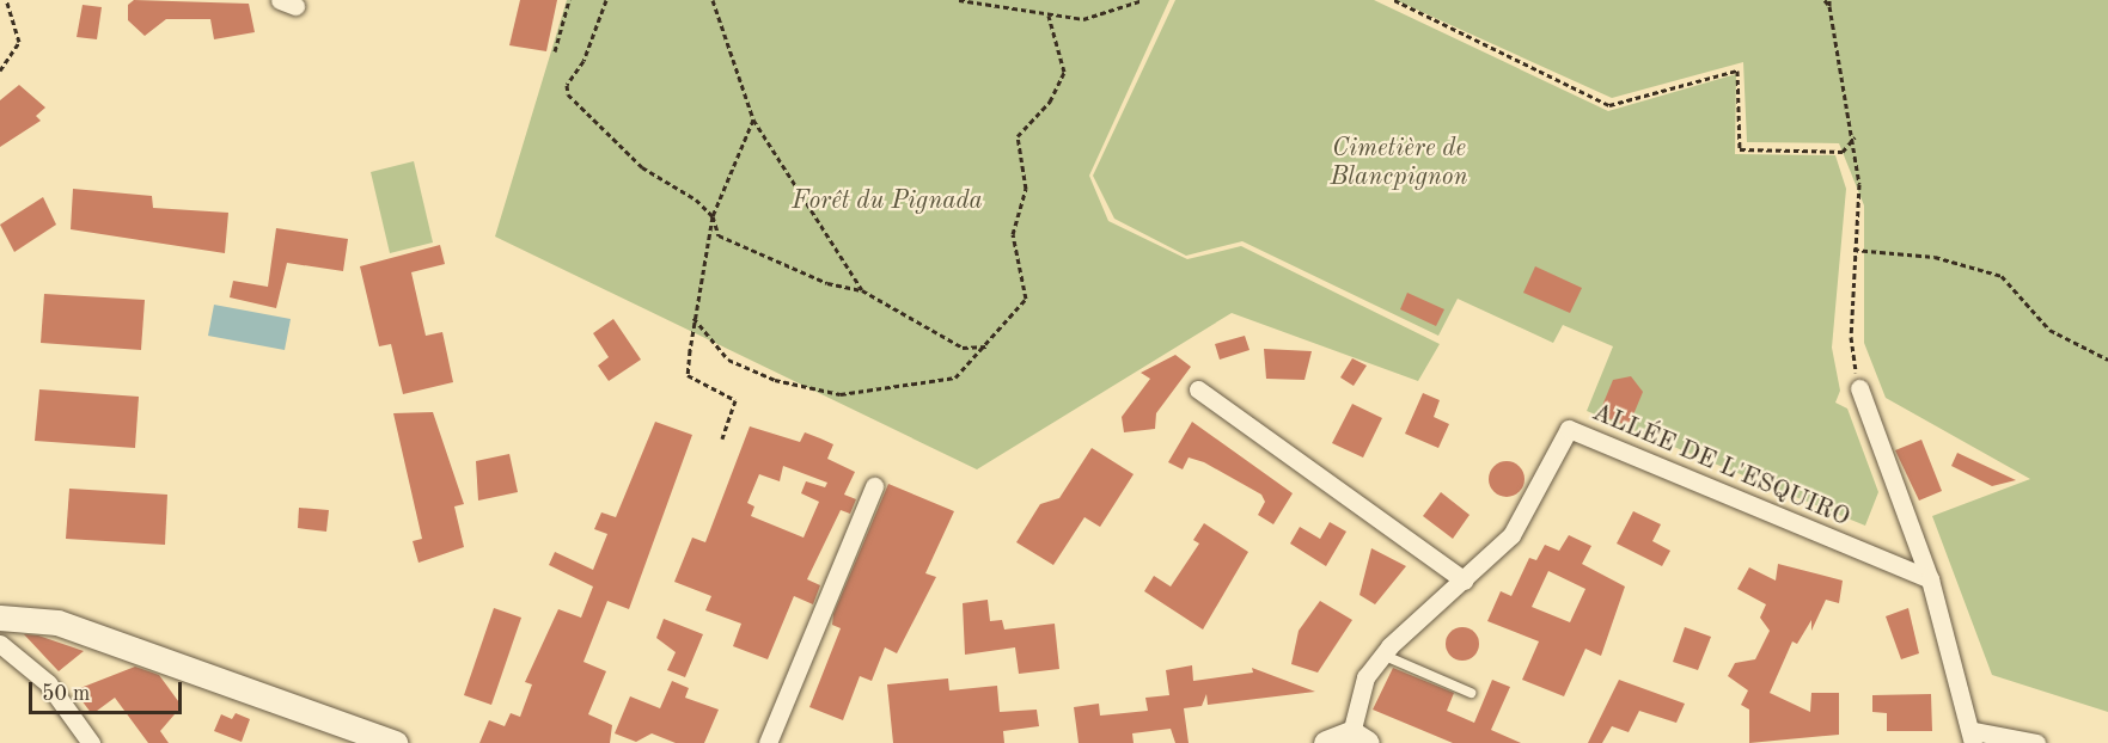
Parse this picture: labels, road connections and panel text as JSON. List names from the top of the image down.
{
  "streets": {
    "street": ["ALLÉE DE L'ESQUIRO"]
  },
  "parks": ["Cimetière de Blancpignon", "Forêt du Pignada"],
  "scale_bar": "50 m"
}
